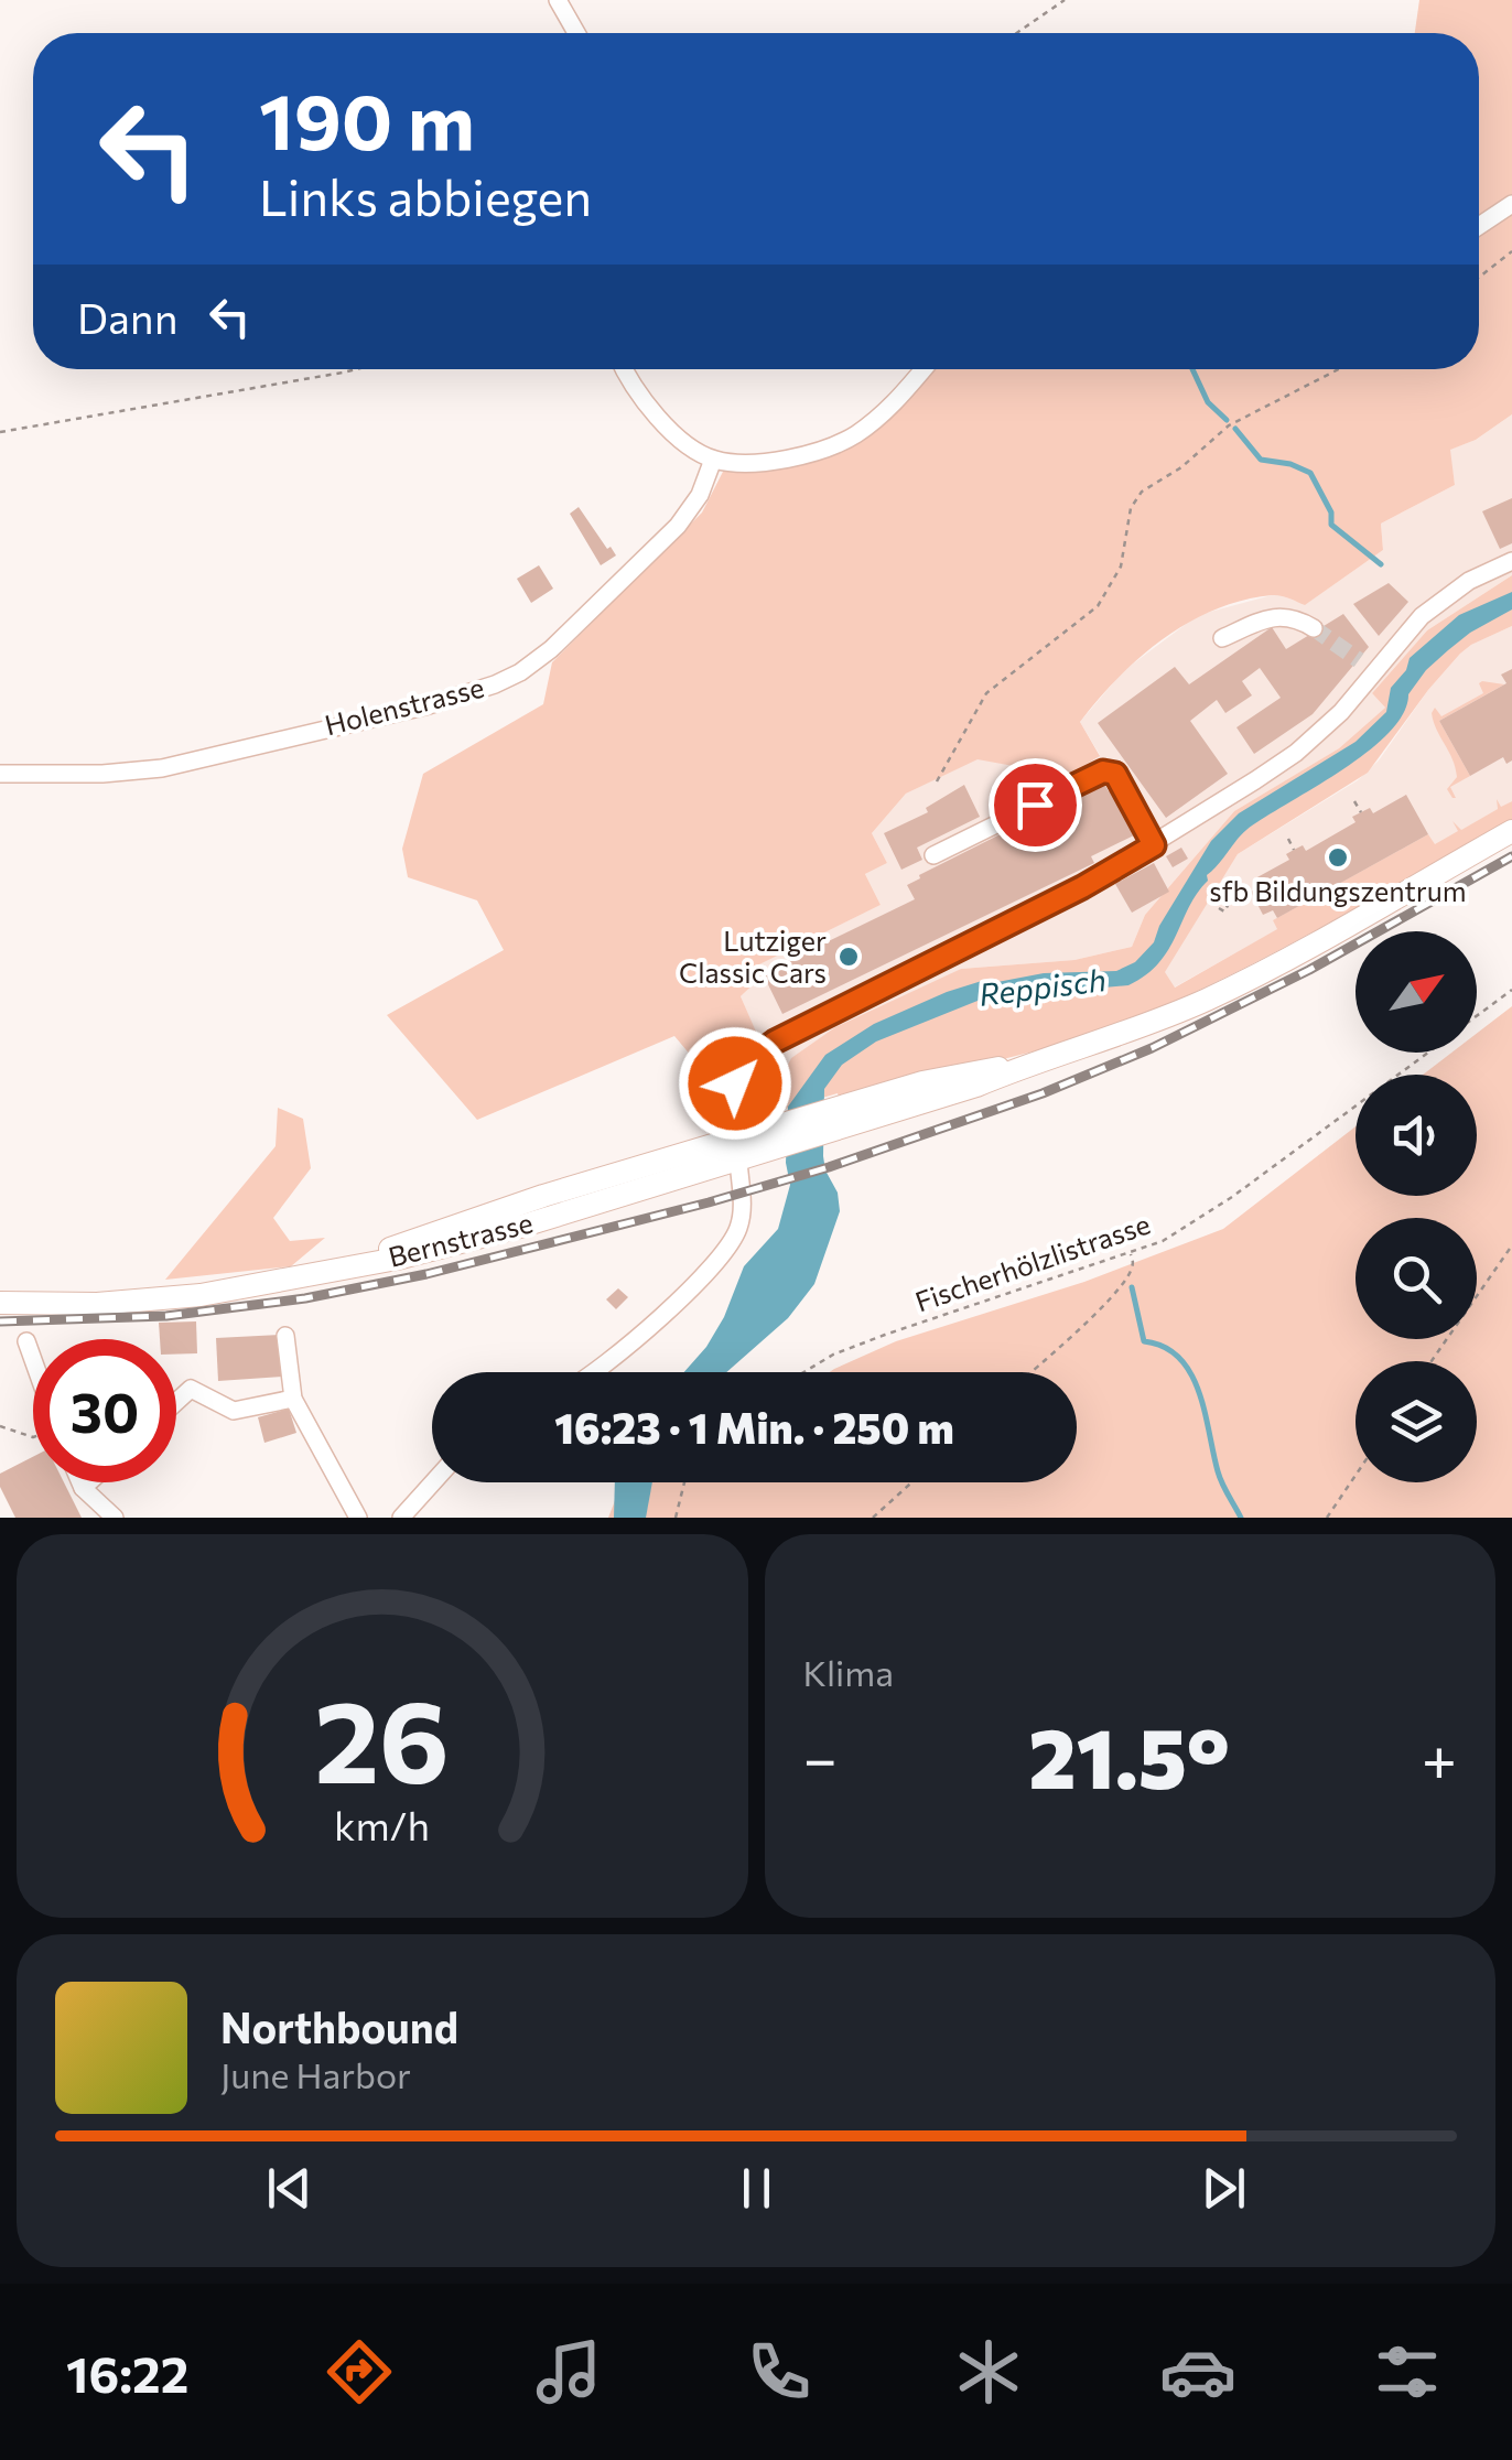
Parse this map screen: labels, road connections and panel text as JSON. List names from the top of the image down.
{
  "streets": {
    "main road": ["Bernstrasse"],
    "street": ["Holenstrasse"],
    "path": ["Fischerhölzlistrasse"]
  },
  "water": ["Reppisch"],
  "places": ["sfb Bildungszentrum", "Lutziger Classic Cars"],
  "north": "top right",
  "page": {
    "turn": ["190 m", "Links abbiegen"],
    "then": "Dann",
    "limit": "30",
    "trip": "16:23 · 1 Min. · 250 m",
    "tile": "Klima",
    "heat": ["−", "21.5°", "+"],
    "song": ["Northbound", "June Harbor"],
    "tabs": "16:22",
    "gauge": ["26", "km/h"]
  }
}
